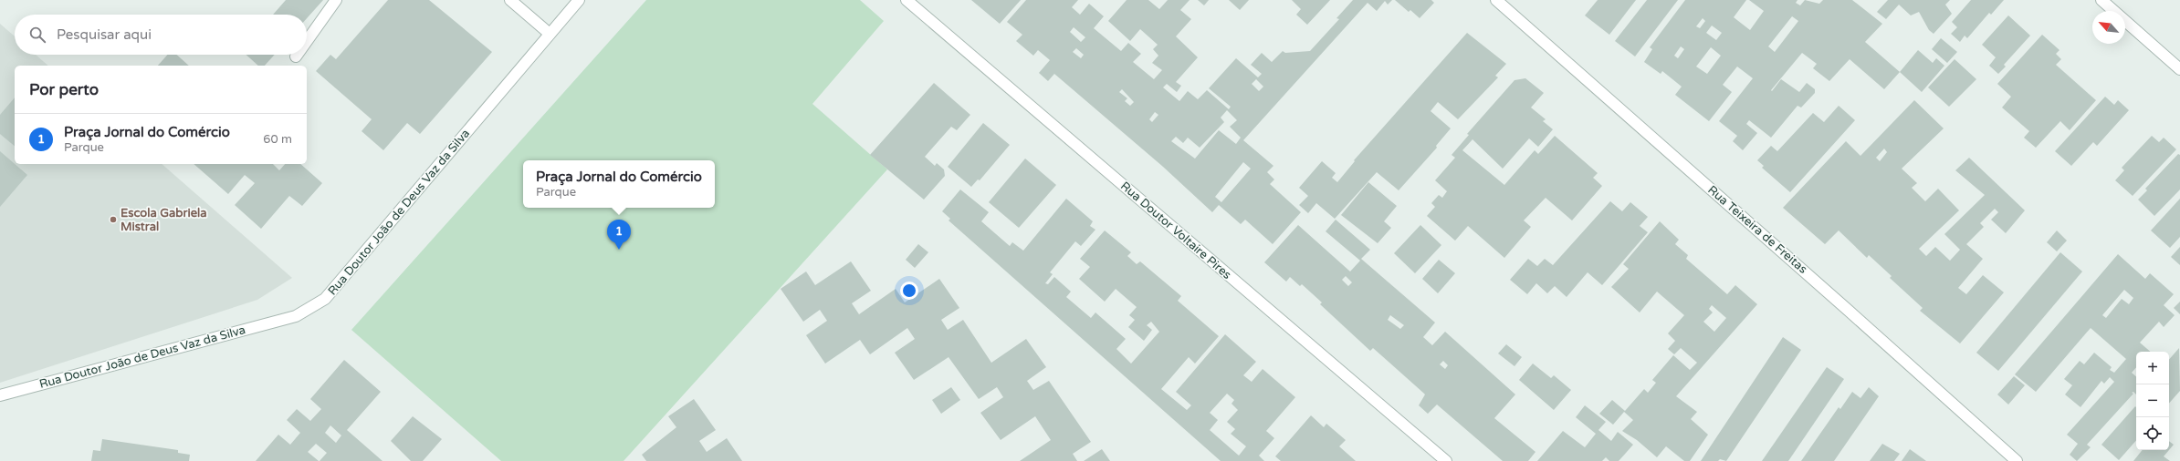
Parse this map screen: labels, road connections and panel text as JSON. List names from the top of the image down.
{
  "streets": {
    "street": ["Rua Doutor João de Deus Vaz da Silva", "Rua Teixeira de Freitas", "Rua Doutor Voltaire Pires"]
  },
  "places": ["Escola Gabriela Mistral"],
  "north": "top left",
  "page": {
    "search": "Pesquisar aqui",
    "heading": "Por perto",
    "list": [
      {
        "mark": "1",
        "name": "Praça Jornal do Comércio",
        "note": "Parque",
        "value": "60 m"
      }
    ],
    "popup": ["Praça Jornal do Comércio", "Parque"],
    "pins": "1",
    "map_buttons": ["+", "−"]
  }
}
